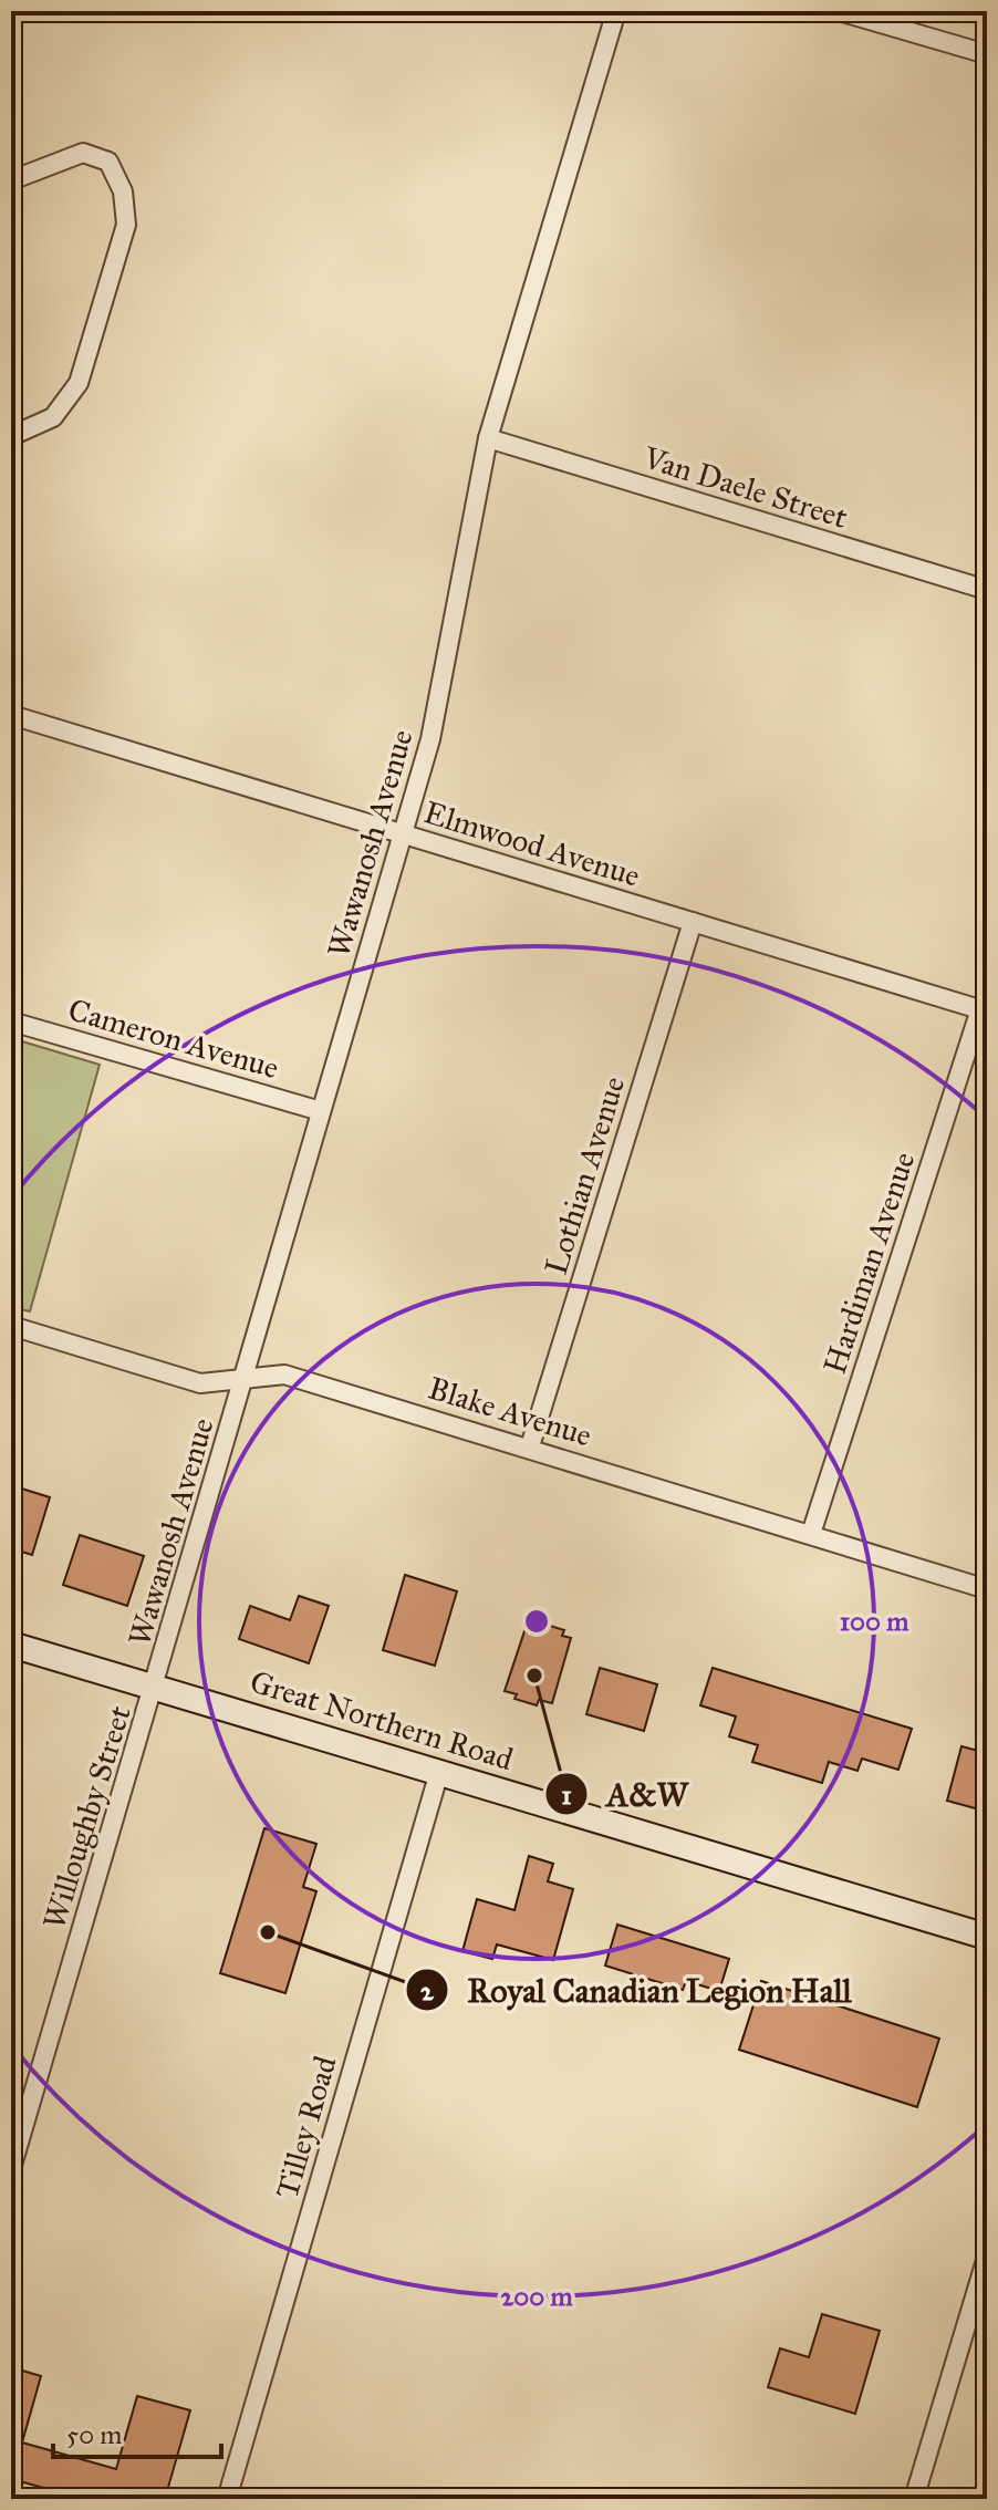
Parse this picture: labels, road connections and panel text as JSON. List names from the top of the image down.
{
  "streets": {
    "main road": ["Great Northern Road"],
    "street": [
      "Van Daele Street",
      "Wawanosh Avenue",
      "Elmwood Avenue",
      "Cameron Avenue",
      "Lothian Avenue",
      "Hardiman Avenue",
      "Blake Avenue",
      "Willoughby Street",
      "Tilley Road"
    ]
  },
  "crossings": [
    ["Van Daele Street", "Wawanosh Avenue"],
    ["Wawanosh Avenue", "Elmwood Avenue"],
    ["Wawanosh Avenue", "Cameron Avenue"],
    ["Wawanosh Avenue", "Blake Avenue"],
    ["Wawanosh Avenue", "Great Northern Road"],
    ["Wawanosh Avenue", "Willoughby Street"],
    ["Elmwood Avenue", "Lothian Avenue"],
    ["Elmwood Avenue", "Hardiman Avenue"],
    ["Lothian Avenue", "Blake Avenue"],
    ["Hardiman Avenue", "Blake Avenue"],
    ["Great Northern Road", "Willoughby Street"],
    ["Great Northern Road", "Tilley Road"]
  ],
  "places": ["A&W", "Royal Canadian Legion Hall"],
  "scale_bar": "50 m",
  "rings": ["100 m", "200 m"]
}
